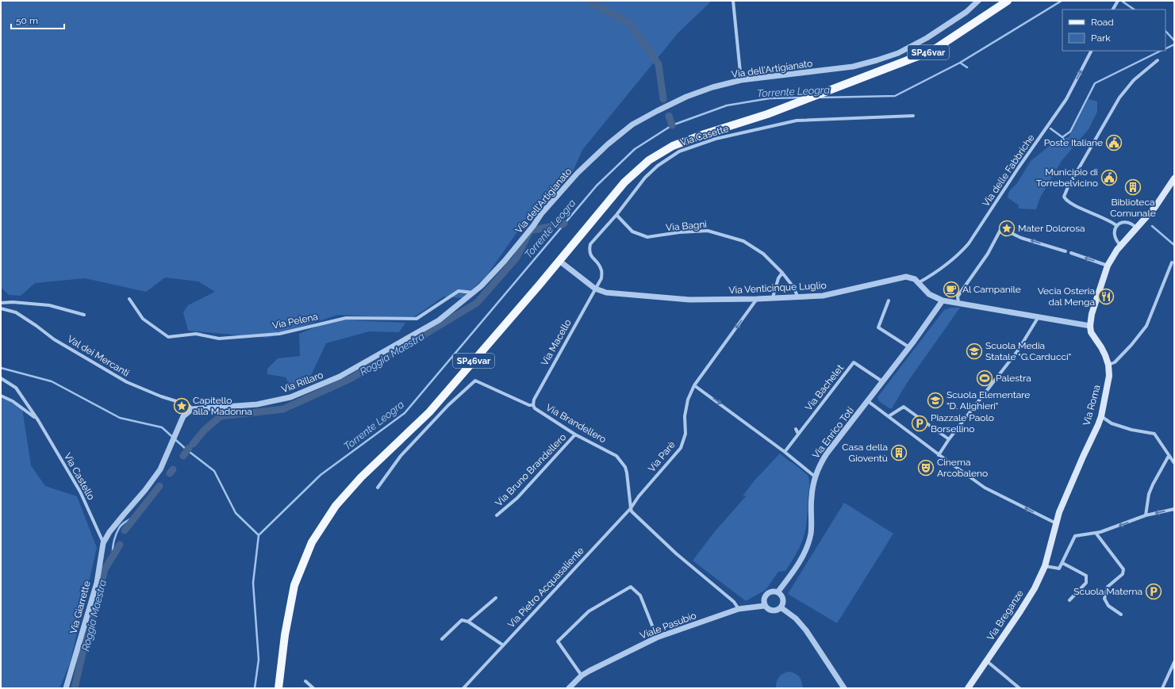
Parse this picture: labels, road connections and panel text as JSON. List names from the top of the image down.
{
  "streets": {
    "main road": ["SP46var", "Via Roma", "Via Breganze"],
    "street": [
      "Via dell'Artigianato",
      "Via Casette",
      "Via delle Fabbriche",
      "Via Bagni",
      "Via Venticinque Luglio",
      "Via Pelena",
      "Via Macello",
      "Val dei Mercanti",
      "Via Rillaro",
      "Via Bachelet",
      "Via Brandellero",
      "Via Enrico Toti",
      "Via Parè",
      "Via Bruno Brandellero",
      "Via Castello",
      "Via Pietro Acquasaliente",
      "Via Giarrette",
      "Viale Pasubio"
    ]
  },
  "crossings": [
    ["SP46var", "Via Venticinque Luglio"],
    ["Via dell'Artigianato", "Via Rillaro"],
    ["Via Casette", "Via Bagni"],
    ["Via Casette", "Via Venticinque Luglio"],
    ["Via Casette", "Via Macello"],
    ["Via delle Fabbriche", "Via Venticinque Luglio"],
    ["Via Bagni", "Via Venticinque Luglio"],
    ["Via Venticinque Luglio", "Via Macello"],
    ["Via Venticinque Luglio", "Via Roma"],
    ["Via Venticinque Luglio", "Via Enrico Toti"],
    ["Via Venticinque Luglio", "Via Parè"],
    ["Via Pelena", "Via Rillaro"],
    ["Via Macello", "Via Brandellero"],
    ["Val dei Mercanti", "Via Rillaro"],
    ["Via Bachelet", "Via Enrico Toti"],
    ["Via Roma", "Via Breganze"],
    ["Via Brandellero", "Via Bruno Brandellero"],
    ["Via Brandellero", "Via Pietro Acquasaliente"],
    ["Via Enrico Toti", "Viale Pasubio"],
    ["Via Parè", "Via Pietro Acquasaliente"],
    ["Via Castello", "Via Giarrette"]
  ],
  "one_way": ["Via delle Fabbriche", "Via Parè"],
  "water": ["Torrente Leogra", "Roggia Maestra"],
  "places": {
    "public building": ["Poste Italiane", "Municipio di Torrebelvicino"],
    "building": ["Biblioteca Comunale", "Casa della Gioventù"],
    "place": ["Mater Dolorosa", "Capitello alla Madonna"],
    "cafe": ["Al Campanile"],
    "restaurant": ["Vecia Osteria dal Menga"],
    "school or university": ["Scuola Media Statale \"G.Carducci\"", "Scuola Elementare \"D. Alighieri\""],
    "sports": ["Palestra"],
    "parking": ["Piazzale Paolo Borsellino", "Scuola Materna"],
    "theatre": ["Cinema Arcobaleno"]
  },
  "legend": ["Road", "Park"],
  "scale_bar": "50 m"
}
